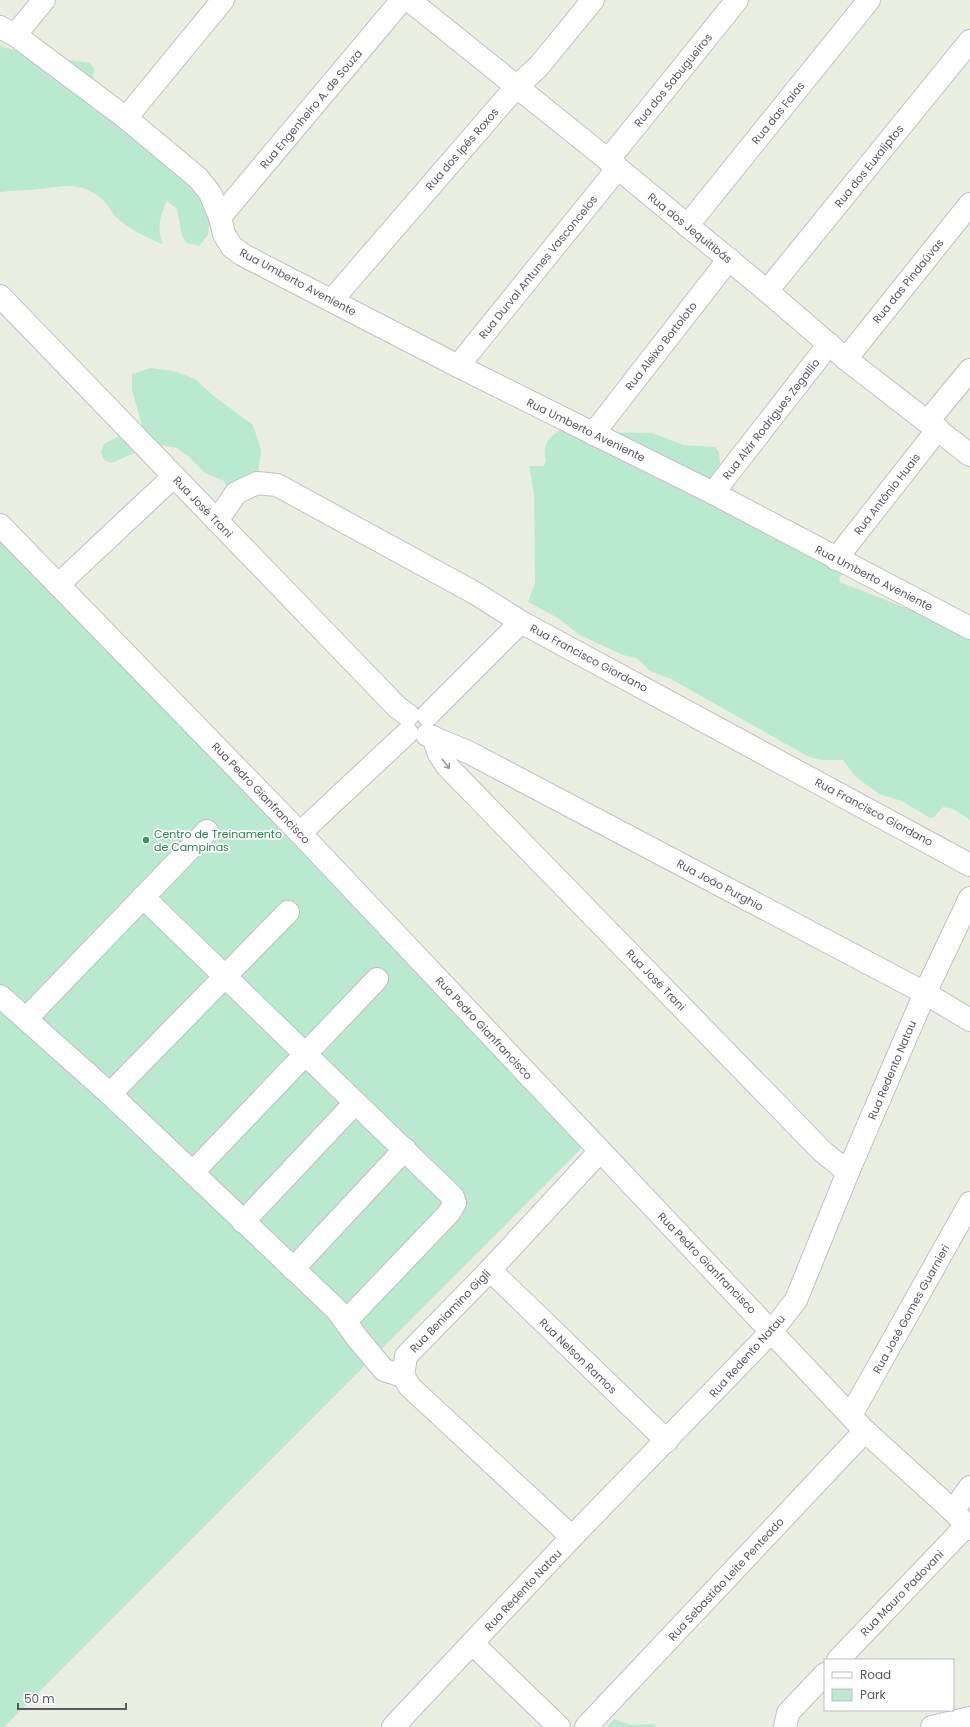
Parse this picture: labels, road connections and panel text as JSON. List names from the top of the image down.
{
  "streets": {
    "street": [
      "Rua dos Sabugueiros",
      "Rua Engenheiro A. de Souza",
      "Rua das Faias",
      "Rua dos Ipês Roxos",
      "Rua dos Euxaliptos",
      "Rua dos Jequitibás",
      "Rua Durval Antunes Vasconcelos",
      "Rua das Pindaúvas",
      "Rua Umberto Aveniente",
      "Rua Aleixo Bortoloto",
      "Rua Alzir Rodrigues Zegallio",
      "Rua Antônio Huais",
      "Rua José Trani",
      "Rua Francisco Giordano",
      "Rua Pedro Gianfrancisco",
      "Rua João Purghio",
      "Rua Redento Natau",
      "Rua José Gomes Guarnieri",
      "Rua Beniamino Gigli",
      "Rua Nelson Ramos",
      "Rua Sebastião Leite Penteado",
      "Rua Mauro Padovani"
    ]
  },
  "crossings": [
    ["Rua dos Sabugueiros", "Rua dos Jequitibás"],
    ["Rua dos Sabugueiros", "Rua Durval Antunes Vasconcelos"],
    ["Rua Engenheiro A. de Souza", "Rua Umberto Aveniente"],
    ["Rua das Faias", "Rua dos Jequitibás"],
    ["Rua dos Ipês Roxos", "Rua dos Jequitibás"],
    ["Rua dos Ipês Roxos", "Rua Umberto Aveniente"],
    ["Rua dos Euxaliptos", "Rua dos Jequitibás"],
    ["Rua dos Jequitibás", "Rua Durval Antunes Vasconcelos"],
    ["Rua dos Jequitibás", "Rua das Pindaúvas"],
    ["Rua dos Jequitibás", "Rua Aleixo Bortoloto"],
    ["Rua dos Jequitibás", "Rua Alzir Rodrigues Zegallio"],
    ["Rua dos Jequitibás", "Rua Antônio Huais"],
    ["Rua Durval Antunes Vasconcelos", "Rua Umberto Aveniente"],
    ["Rua Umberto Aveniente", "Rua Aleixo Bortoloto"],
    ["Rua Umberto Aveniente", "Rua Alzir Rodrigues Zegallio"],
    ["Rua Umberto Aveniente", "Rua Antônio Huais"],
    ["Rua José Trani", "Rua Francisco Giordano"],
    ["Rua José Trani", "Rua João Purghio"],
    ["Rua José Trani", "Rua Redento Natau"],
    ["Rua Pedro Gianfrancisco", "Rua Redento Natau"],
    ["Rua Pedro Gianfrancisco", "Rua José Gomes Guarnieri"],
    ["Rua Pedro Gianfrancisco", "Rua Beniamino Gigli"],
    ["Rua Pedro Gianfrancisco", "Rua Sebastião Leite Penteado"],
    ["Rua Pedro Gianfrancisco", "Rua Mauro Padovani"],
    ["Rua João Purghio", "Rua Redento Natau"],
    ["Rua Redento Natau", "Rua Nelson Ramos"],
    ["Rua Beniamino Gigli", "Rua Nelson Ramos"]
  ],
  "places": ["Centro de Treinamento de Campinas"],
  "legend": ["Road", "Park"],
  "scale_bar": "50 m"
}
